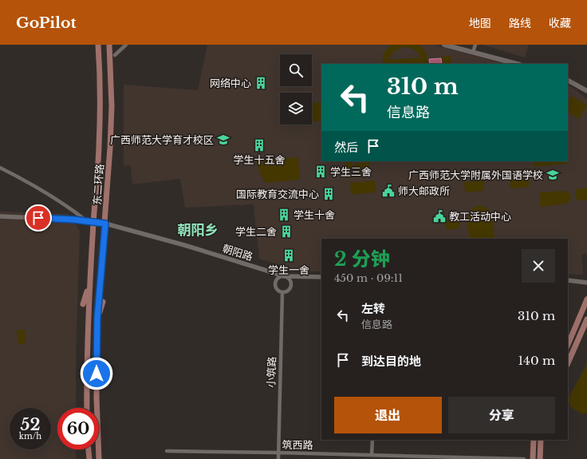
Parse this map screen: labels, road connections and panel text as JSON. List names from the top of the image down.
{
  "streets": {
    "main road": ["东二环路"],
    "street": ["朝阳路", "小筑路", "筑西路"]
  },
  "crossings": [
    ["东二环路", "朝阳路"],
    ["朝阳路", "小筑路"],
    ["小筑路", "筑西路"]
  ],
  "districts": ["朝阳乡"],
  "places": {
    "building": [
      "网络中心",
      "学生十五舍",
      "学生三舍",
      "国际教育交流中心",
      "学生十舍",
      "学生二舍",
      "学生一舍"
    ],
    "school or university": ["广西师范大学育才校区", "广西师范大学附属外国语学校"],
    "public building": ["师大邮政所", "教工活动中心"]
  },
  "page": {
    "header": "GoPilot",
    "nav": ["地图", "路线", "收藏"],
    "turn": ["310 m", "信息路"],
    "then": "然后",
    "heading": ["2 分钟", "450 m · 09:11"],
    "list": [
      {
        "name": "左转",
        "note": "信息路",
        "value": "310 m"
      },
      {
        "name": "到达目的地",
        "value": "140 m"
      }
    ],
    "buttons": ["退出", "分享"],
    "speed": "52 km/h",
    "limit": "60"
  }
}
